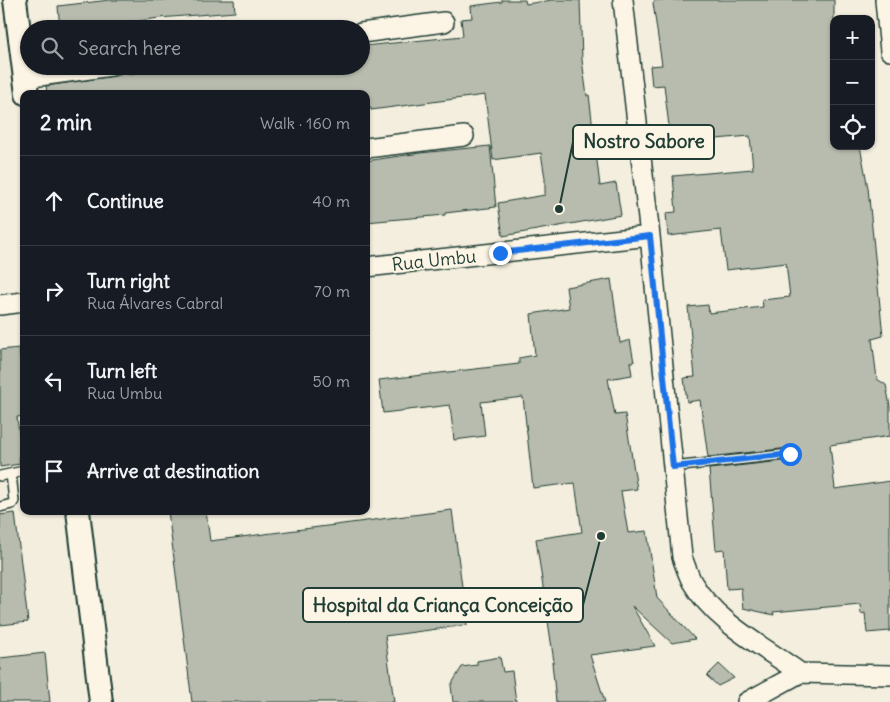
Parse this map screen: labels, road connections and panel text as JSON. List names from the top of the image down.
{
  "streets": {
    "street": ["Rua Umbu"]
  },
  "places": ["Nostro Sabore", "Hospital da Criança Conceição"],
  "page": {
    "map_buttons": ["+", "−"],
    "search": "Search here",
    "heading": ["2 min", "Walk · 160 m"],
    "list": [
      ["Continue", "40 m"],
      ["Turn right", "Rua Álvares Cabral", "70 m"],
      ["Turn left", "Rua Umbu", "50 m"],
      "Arrive at destination"
    ]
  }
}
